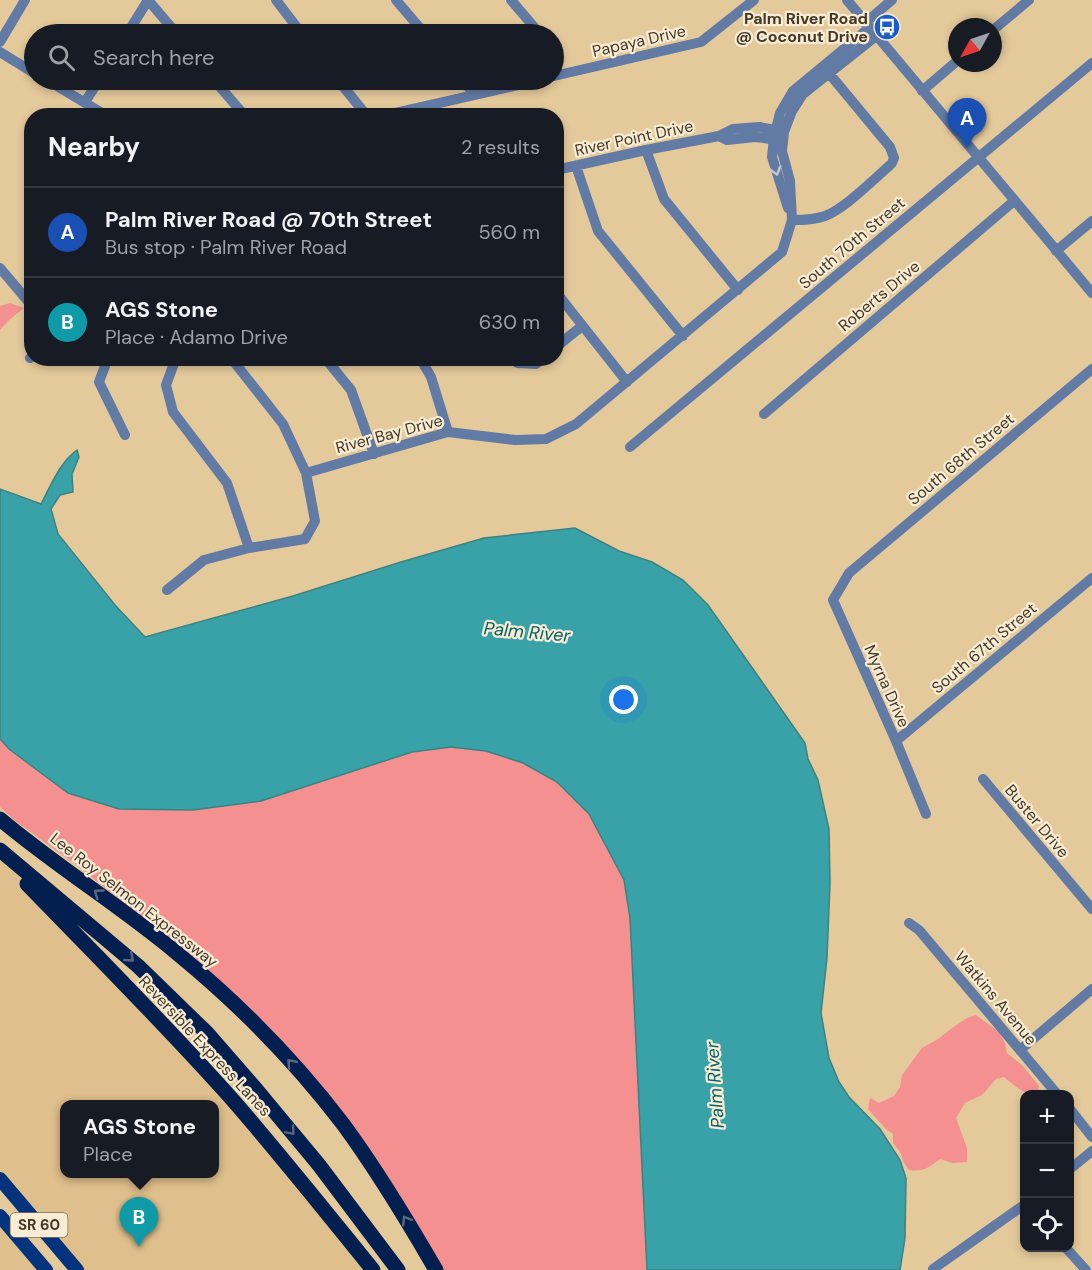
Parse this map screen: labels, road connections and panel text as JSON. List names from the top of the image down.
{
  "streets": {
    "highway": ["Lee Roy Selmon Expressway", "Reversible Express Lanes"],
    "main road": ["SR 60"],
    "street": [
      "Papaya Drive",
      "River Point Drive",
      "South 70th Street",
      "Roberts Drive",
      "River Bay Drive",
      "South 68th Street",
      "South 67th Street",
      "Myrna Drive",
      "Buster Drive",
      "Watkins Avenue"
    ]
  },
  "crossings": [
    ["River Point Drive", "River Bay Drive"],
    ["South 68th Street", "Myrna Drive"],
    ["South 67th Street", "Myrna Drive"]
  ],
  "water": ["Palm River"],
  "places": {
    "bus stop": ["Palm River Road @ Coconut Drive"]
  },
  "north": "bottom left",
  "page": {
    "search": "Search here",
    "pins": ["A", "B"],
    "heading": ["Nearby", "2 results"],
    "list": [
      {
        "mark": "A",
        "name": "Palm River Road @ 70th Street",
        "note": "Bus stop · Palm River Road",
        "value": "560 m"
      },
      {
        "mark": "B",
        "name": "AGS Stone",
        "note": "Place · Adamo Drive",
        "value": "630 m"
      }
    ],
    "map_buttons": ["+", "−"],
    "popup": ["AGS Stone", "Place"]
  }
}
